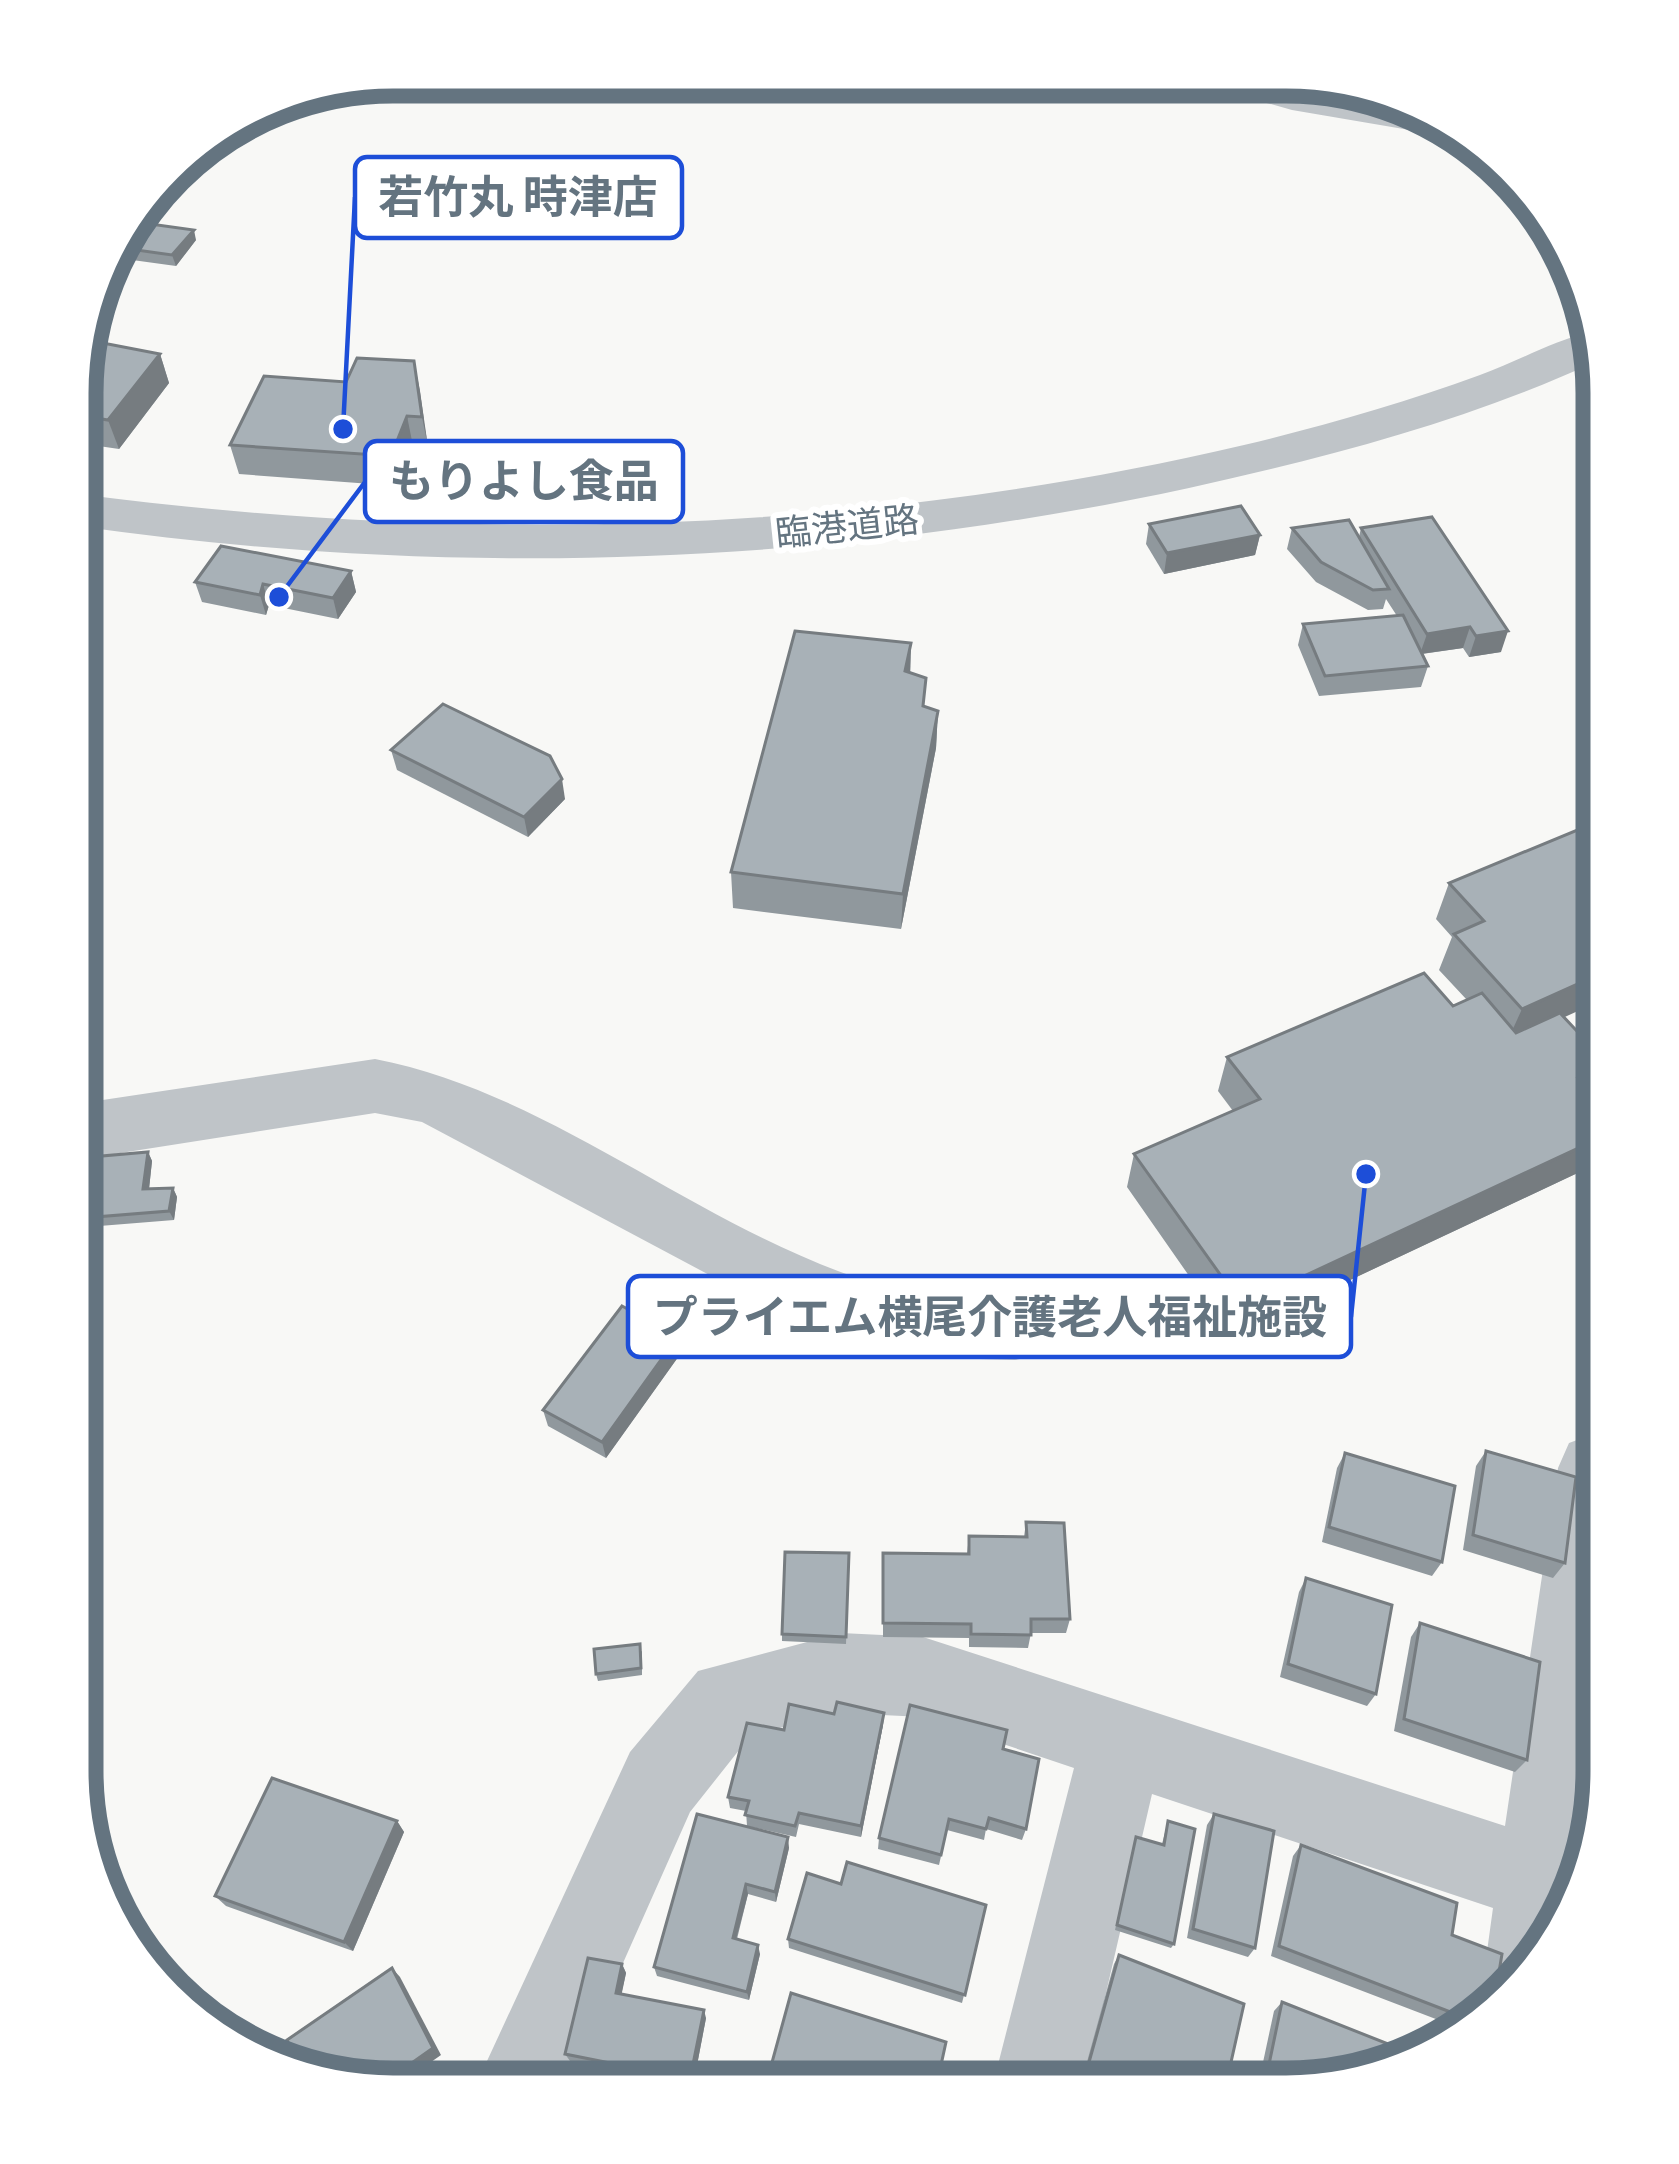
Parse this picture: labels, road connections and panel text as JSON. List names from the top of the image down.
{
  "streets": {
    "street": ["臨港道路"]
  },
  "places": ["若竹丸 時津店", "もりよし食品", "プライエム横尾介護老人福祉施設"]
}
